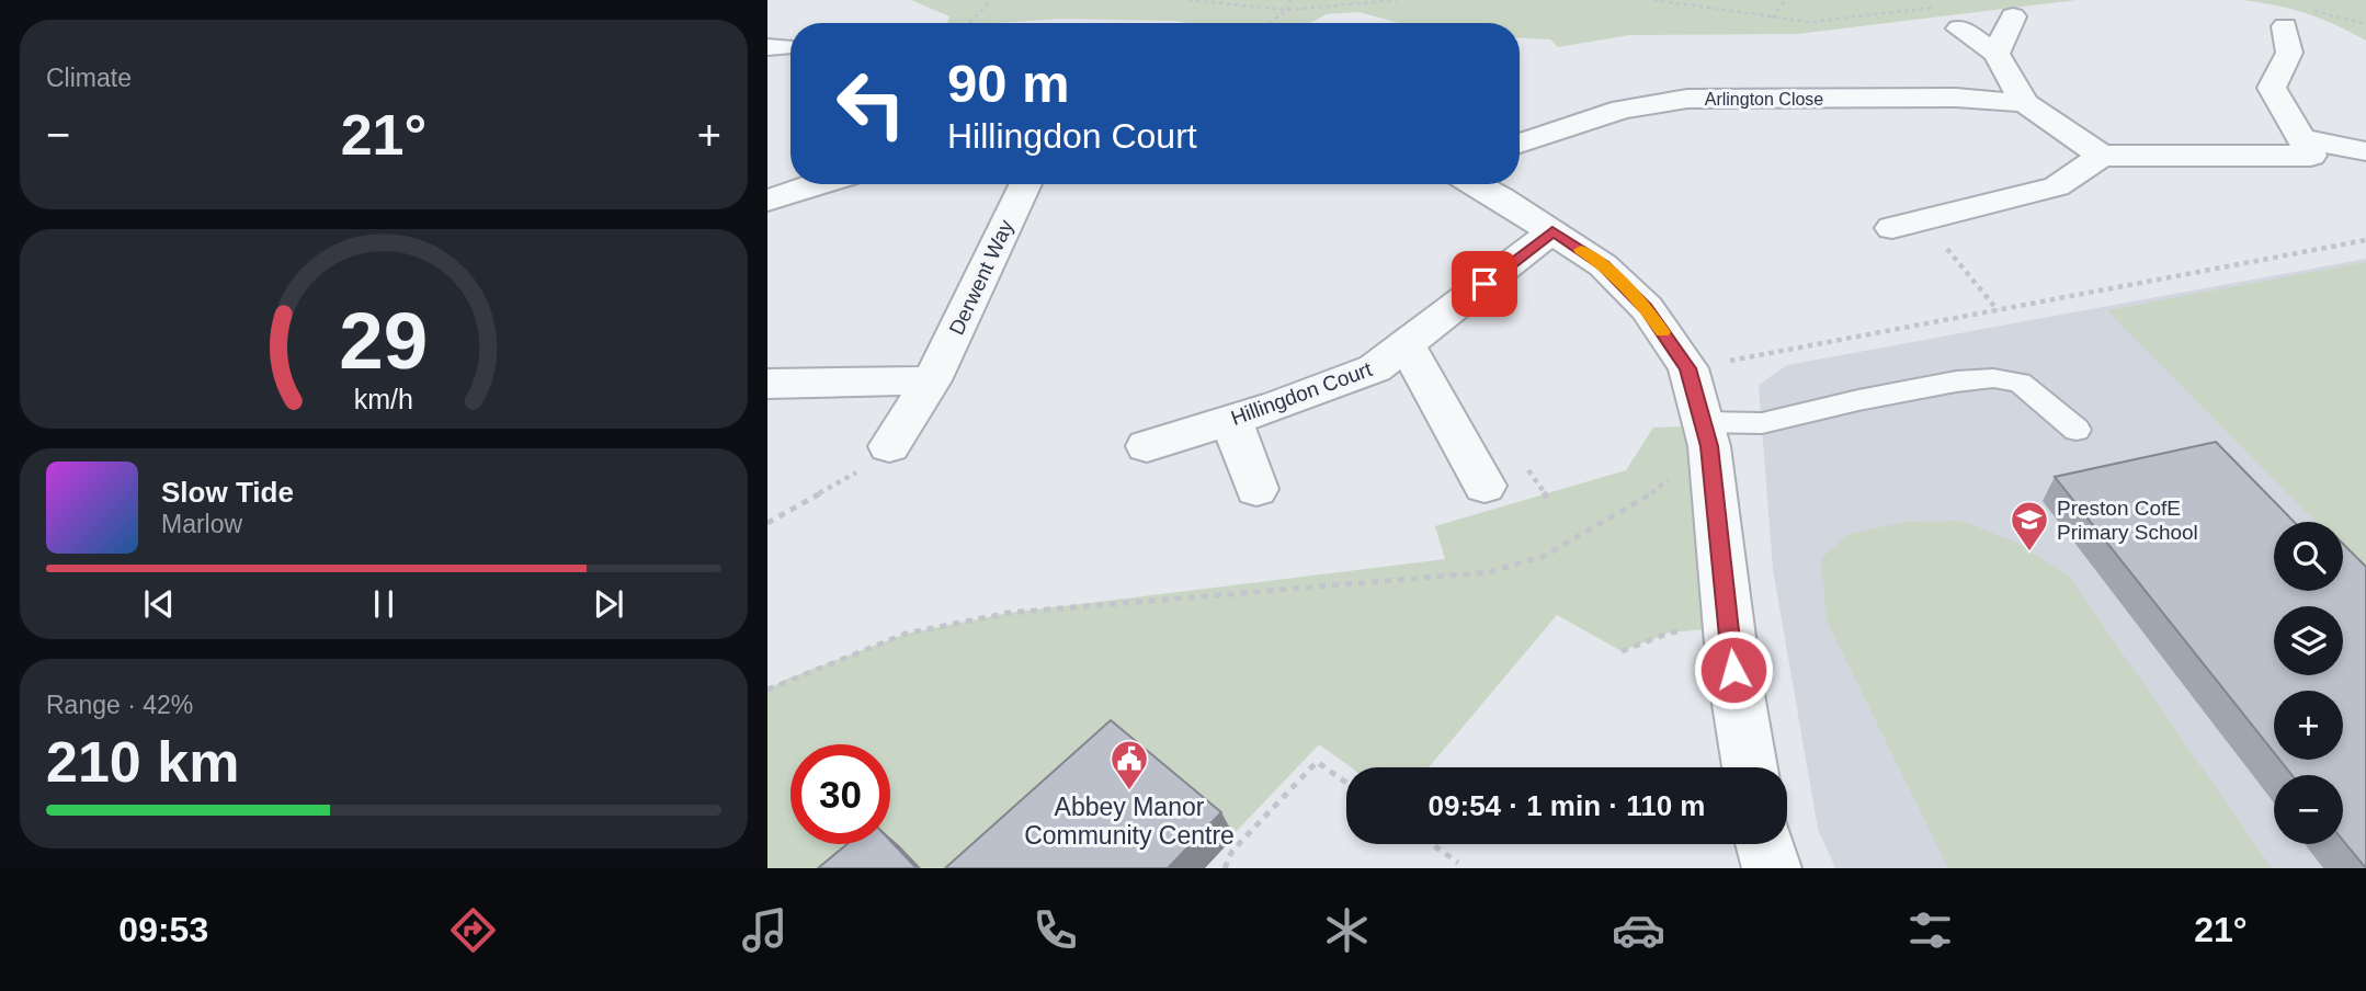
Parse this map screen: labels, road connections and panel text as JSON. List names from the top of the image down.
{
  "streets": {
    "street": ["Arlington Close", "Derwent Way", "Hillingdon Court"]
  },
  "places": {
    "school or university": ["Preston CofE Primary School"],
    "public building": ["Abbey Manor Community Centre"]
  },
  "page": {
    "tile": [
      "Climate",
      ["Range · 42%", "210 km"]
    ],
    "turn": ["90 m", "Hillingdon Court"],
    "heat": ["−", "21°", "+"],
    "song": ["Slow Tide", "Marlow"],
    "map_buttons": ["+", "−"],
    "limit": "30",
    "trip": "09:54 · 1 min · 110 m",
    "tabs": ["09:53", "21°"],
    "gauge": ["29", "km/h"]
  }
}
